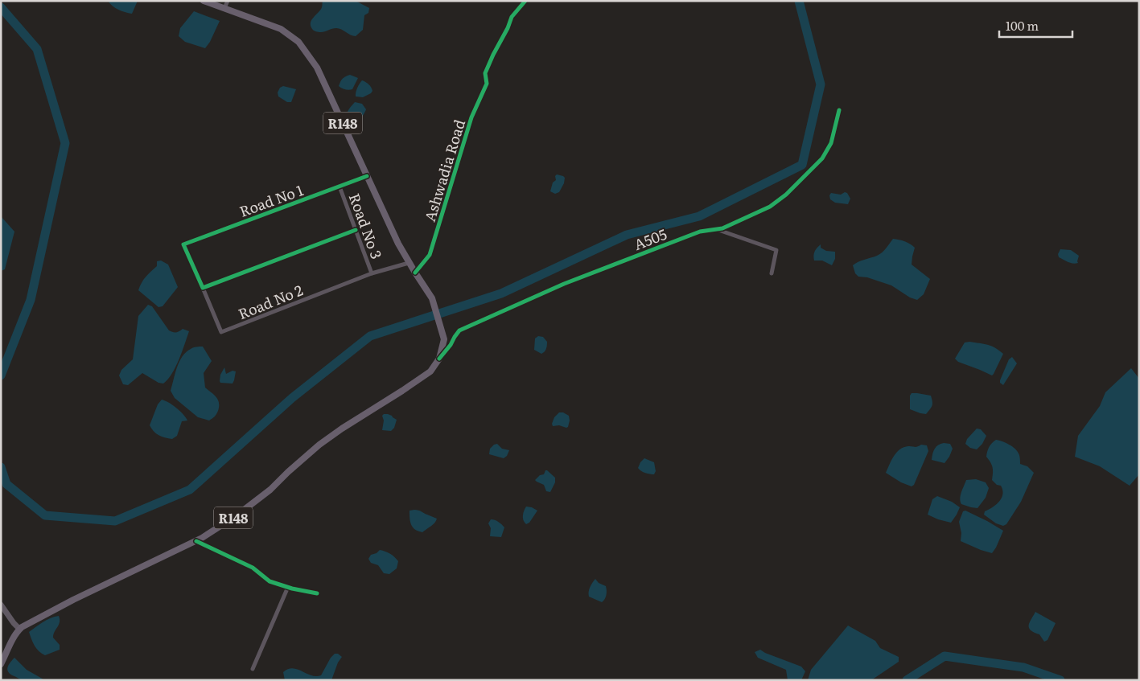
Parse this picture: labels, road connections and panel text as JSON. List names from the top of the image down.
{
  "streets": {
    "main road": ["R148"],
    "street": [
      "Ashwadia Road",
      "Road No 1",
      "Road No 3",
      "A505",
      "Road No 2"
    ]
  },
  "crossings": [
    ["R148", "Ashwadia Road"],
    ["R148", "Road No 1"],
    ["R148", "A505"],
    ["Road No 1", "Road No 3"],
    ["Road No 1", "Road No 2"],
    ["Road No 3", "Road No 2"]
  ],
  "scale_bar": "100 m"
}
